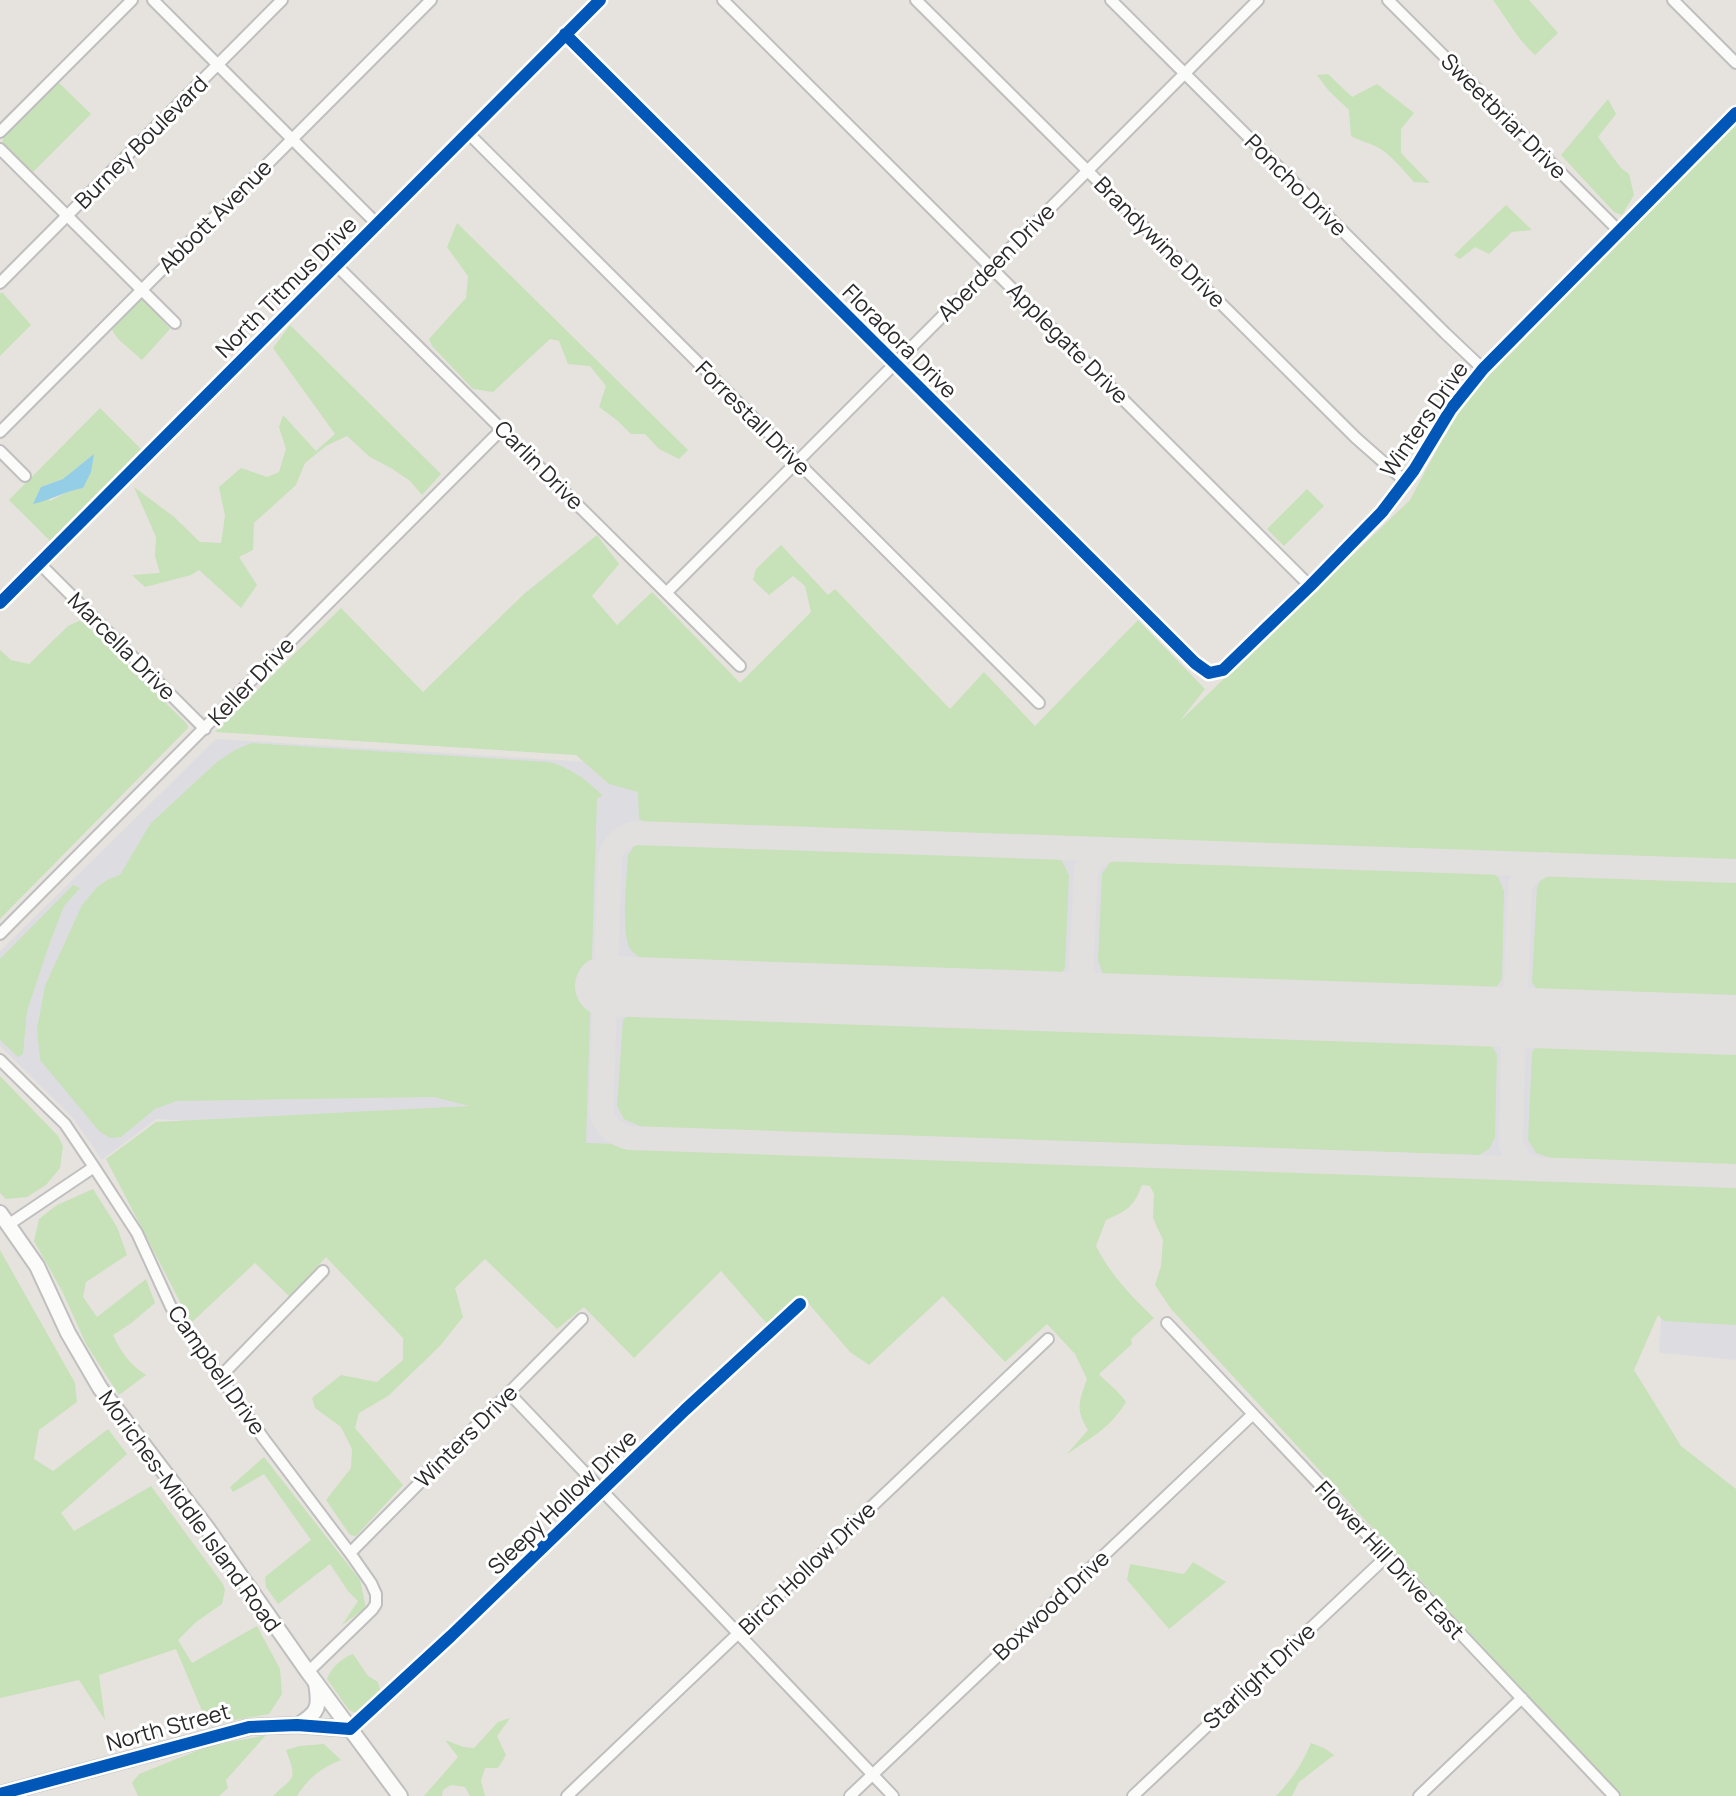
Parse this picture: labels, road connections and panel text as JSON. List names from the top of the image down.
{
  "streets": {
    "main road": ["Moriches-Middle Island Road", "North Street"],
    "street": [
      "Sweetbriar Drive",
      "Burney Boulevard",
      "Poncho Drive",
      "Abbott Avenue",
      "Brandywine Drive",
      "Aberdeen Drive",
      "North Titmus Drive",
      "Floradora Drive",
      "Applegate Drive",
      "Forrestall Drive",
      "Winters Drive",
      "Carlin Drive",
      "Marcella Drive",
      "Keller Drive",
      "Campbell Drive",
      "Sleepy Hollow Drive",
      "Flower Hill Drive East",
      "Birch Hollow Drive",
      "Boxwood Drive",
      "Starlight Drive"
    ]
  },
  "crossings": [
    ["Sweetbriar Drive", "Winters Drive"],
    ["Poncho Drive", "Aberdeen Drive"],
    ["Poncho Drive", "Winters Drive"],
    ["Brandywine Drive", "Aberdeen Drive"],
    ["Brandywine Drive", "Winters Drive"],
    ["Aberdeen Drive", "Floradora Drive"],
    ["Aberdeen Drive", "Applegate Drive"],
    ["Aberdeen Drive", "Forrestall Drive"],
    ["Aberdeen Drive", "Carlin Drive"],
    ["North Titmus Drive", "Floradora Drive"],
    ["North Titmus Drive", "Forrestall Drive"],
    ["North Titmus Drive", "Carlin Drive"],
    ["North Titmus Drive", "Marcella Drive"],
    ["Floradora Drive", "Winters Drive"],
    ["Applegate Drive", "Winters Drive"],
    ["Winters Drive", "Campbell Drive"],
    ["Carlin Drive", "Keller Drive"],
    ["Marcella Drive", "Keller Drive"],
    ["Campbell Drive", "Moriches-Middle Island Road"],
    ["Sleepy Hollow Drive", "Moriches-Middle Island Road"],
    ["Sleepy Hollow Drive", "North Street"],
    ["Moriches-Middle Island Road", "North Street"],
    ["Flower Hill Drive East", "Boxwood Drive"],
    ["Flower Hill Drive East", "Starlight Drive"]
  ]
}
